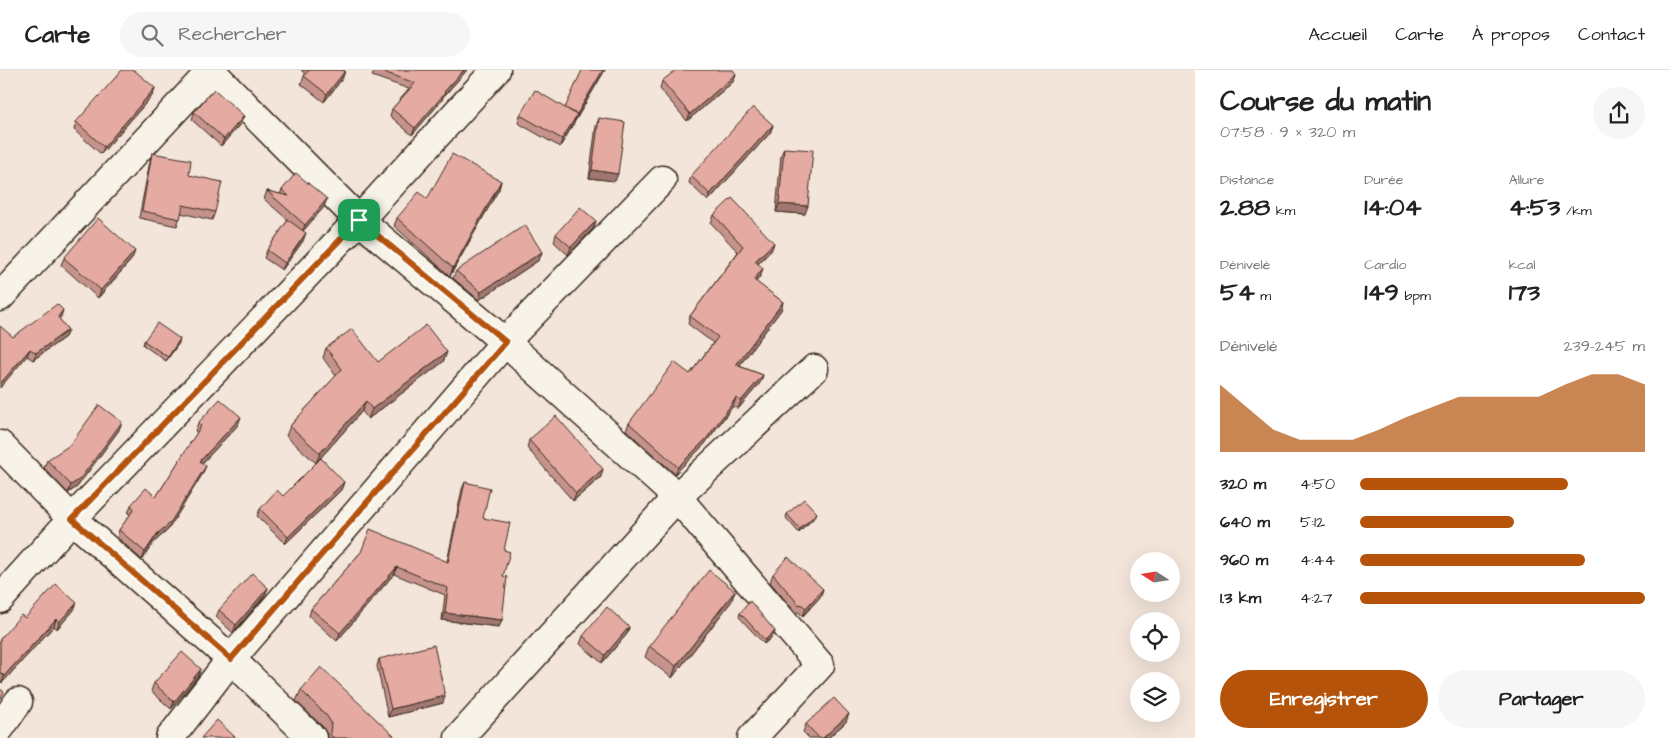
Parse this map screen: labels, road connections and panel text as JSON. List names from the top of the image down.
{
  "north": "left",
  "page": {
    "header": "Carte",
    "search": "Rechercher",
    "nav": [
      "Accueil",
      "Carte",
      "À propos",
      "Contact"
    ],
    "heading": ["Course du matin", "07:58 · 9 × 320 m"],
    "stats": [
      ["Distance", "2.88 km"],
      ["Durée", "14:04"],
      ["Allure", "4:53 /km"],
      ["Dénivelé", "54 m"],
      ["Cardio", "149 bpm"],
      ["kcal", "173"]
    ],
    "chart": ["Dénivelé", "239–245 m"],
    "list": [
      {
        "name": "320 m",
        "note": "4:50"
      },
      {
        "name": "640 m",
        "note": "5:12"
      },
      {
        "name": "960 m",
        "note": "4:44"
      },
      {
        "name": "1.3 km",
        "note": "4:27"
      }
    ],
    "buttons": ["Enregistrer", "Partager"]
  }
}
